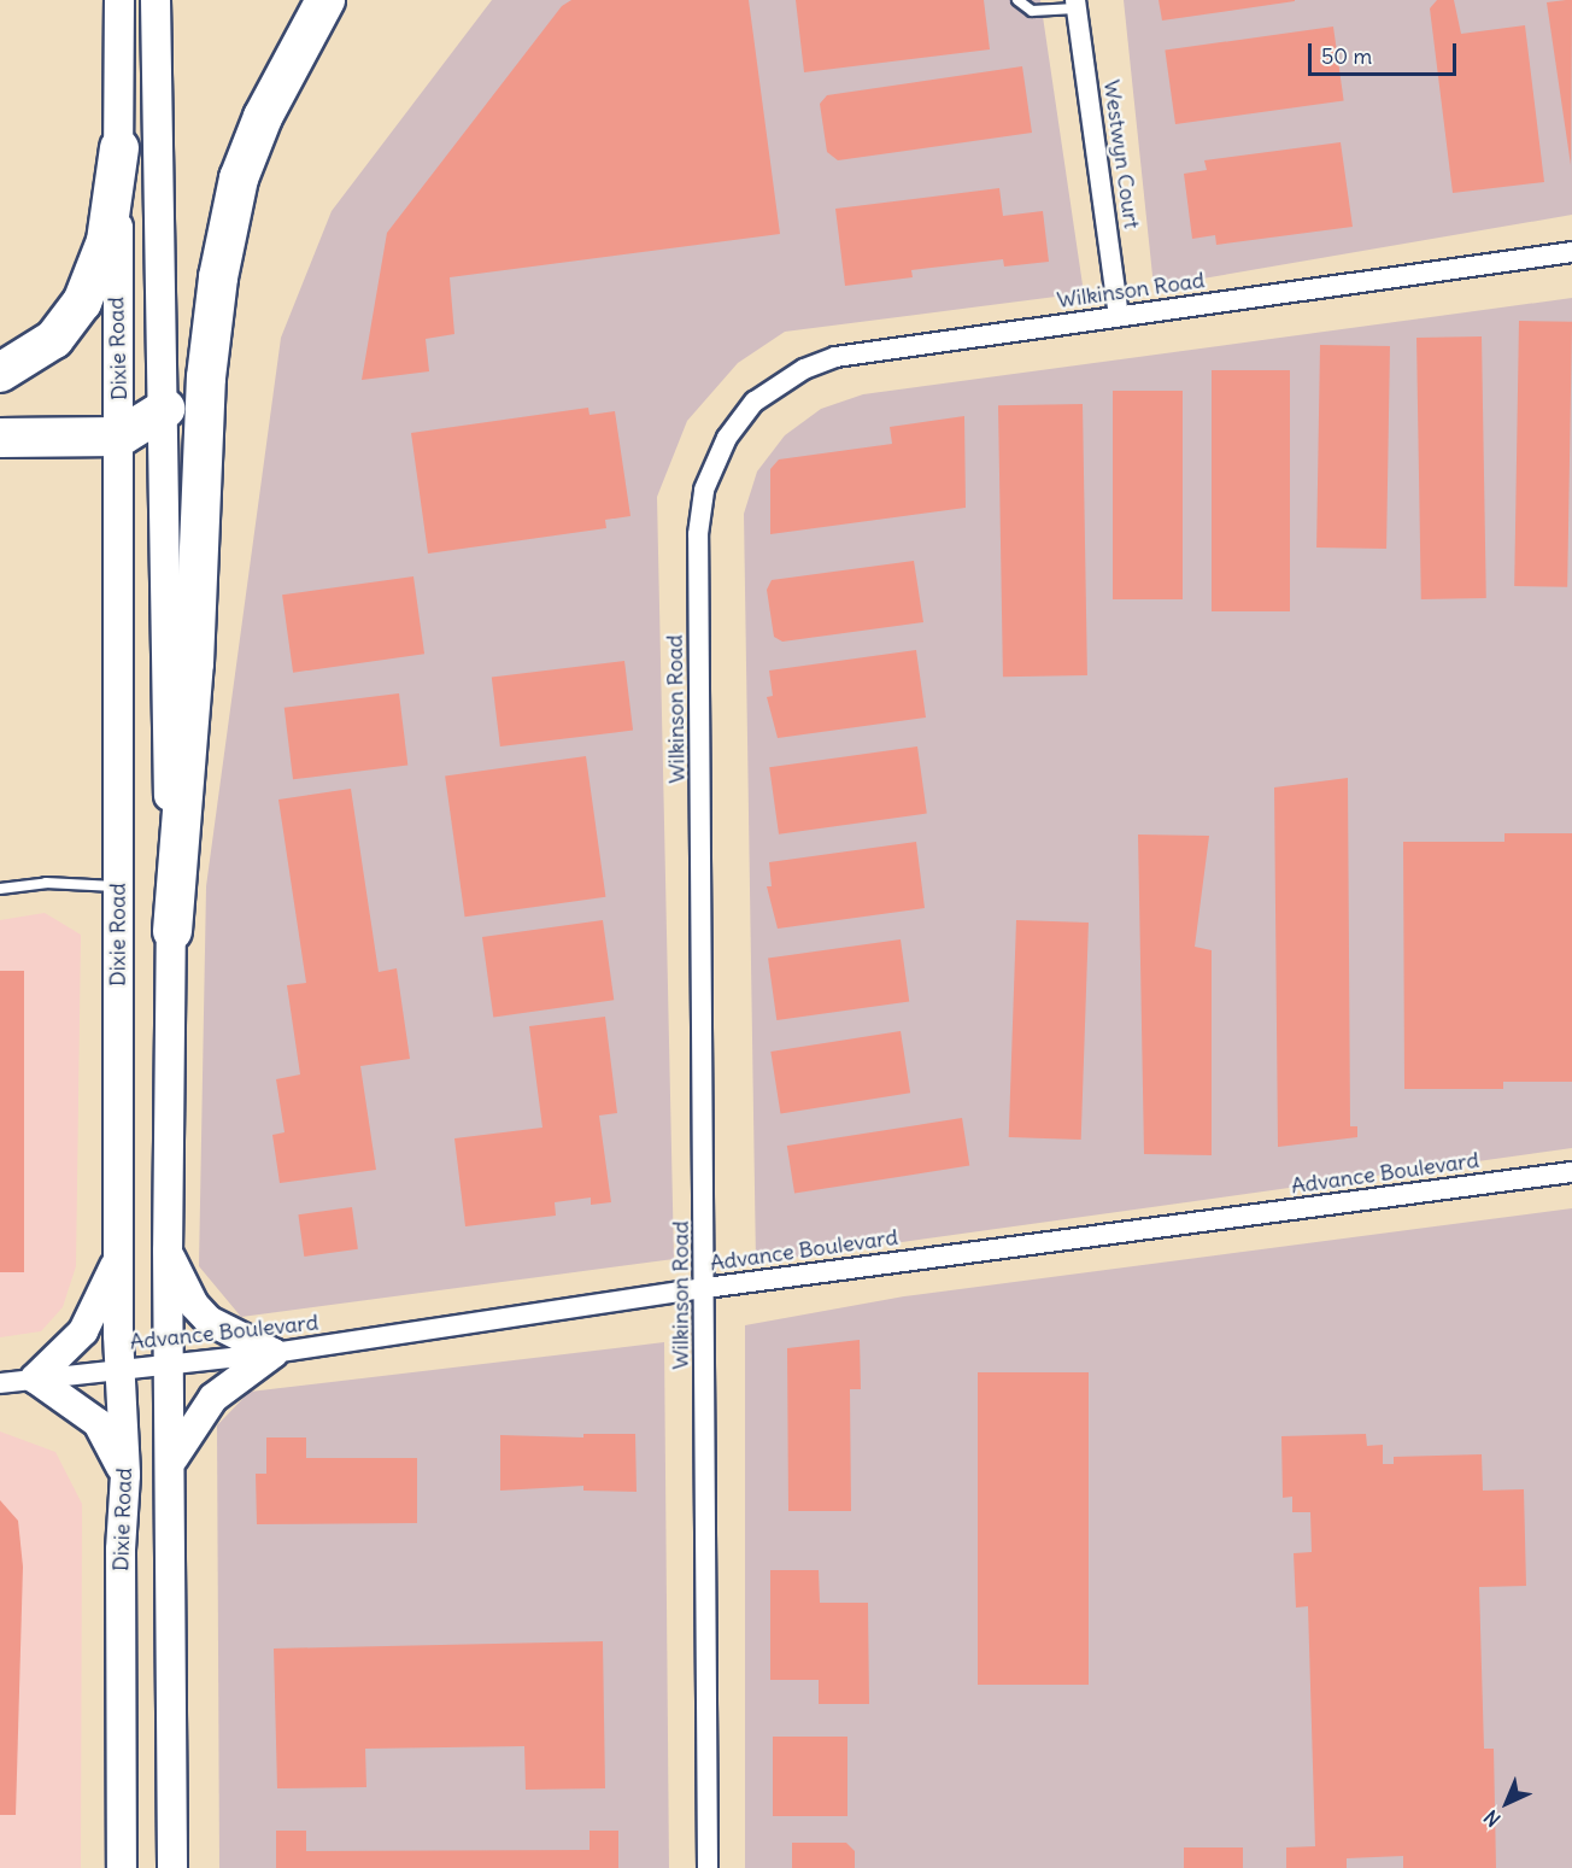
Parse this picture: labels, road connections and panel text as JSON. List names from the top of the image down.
{
  "streets": {
    "main road": ["Dixie Road"],
    "street": ["Westwyn Court", "Wilkinson Road", "Advance Boulevard"]
  },
  "crossings": [
    ["Westwyn Court", "Wilkinson Road"],
    ["Wilkinson Road", "Advance Boulevard"],
    ["Dixie Road", "Advance Boulevard"]
  ],
  "scale_bar": "50 m",
  "north": "bottom left"
}
